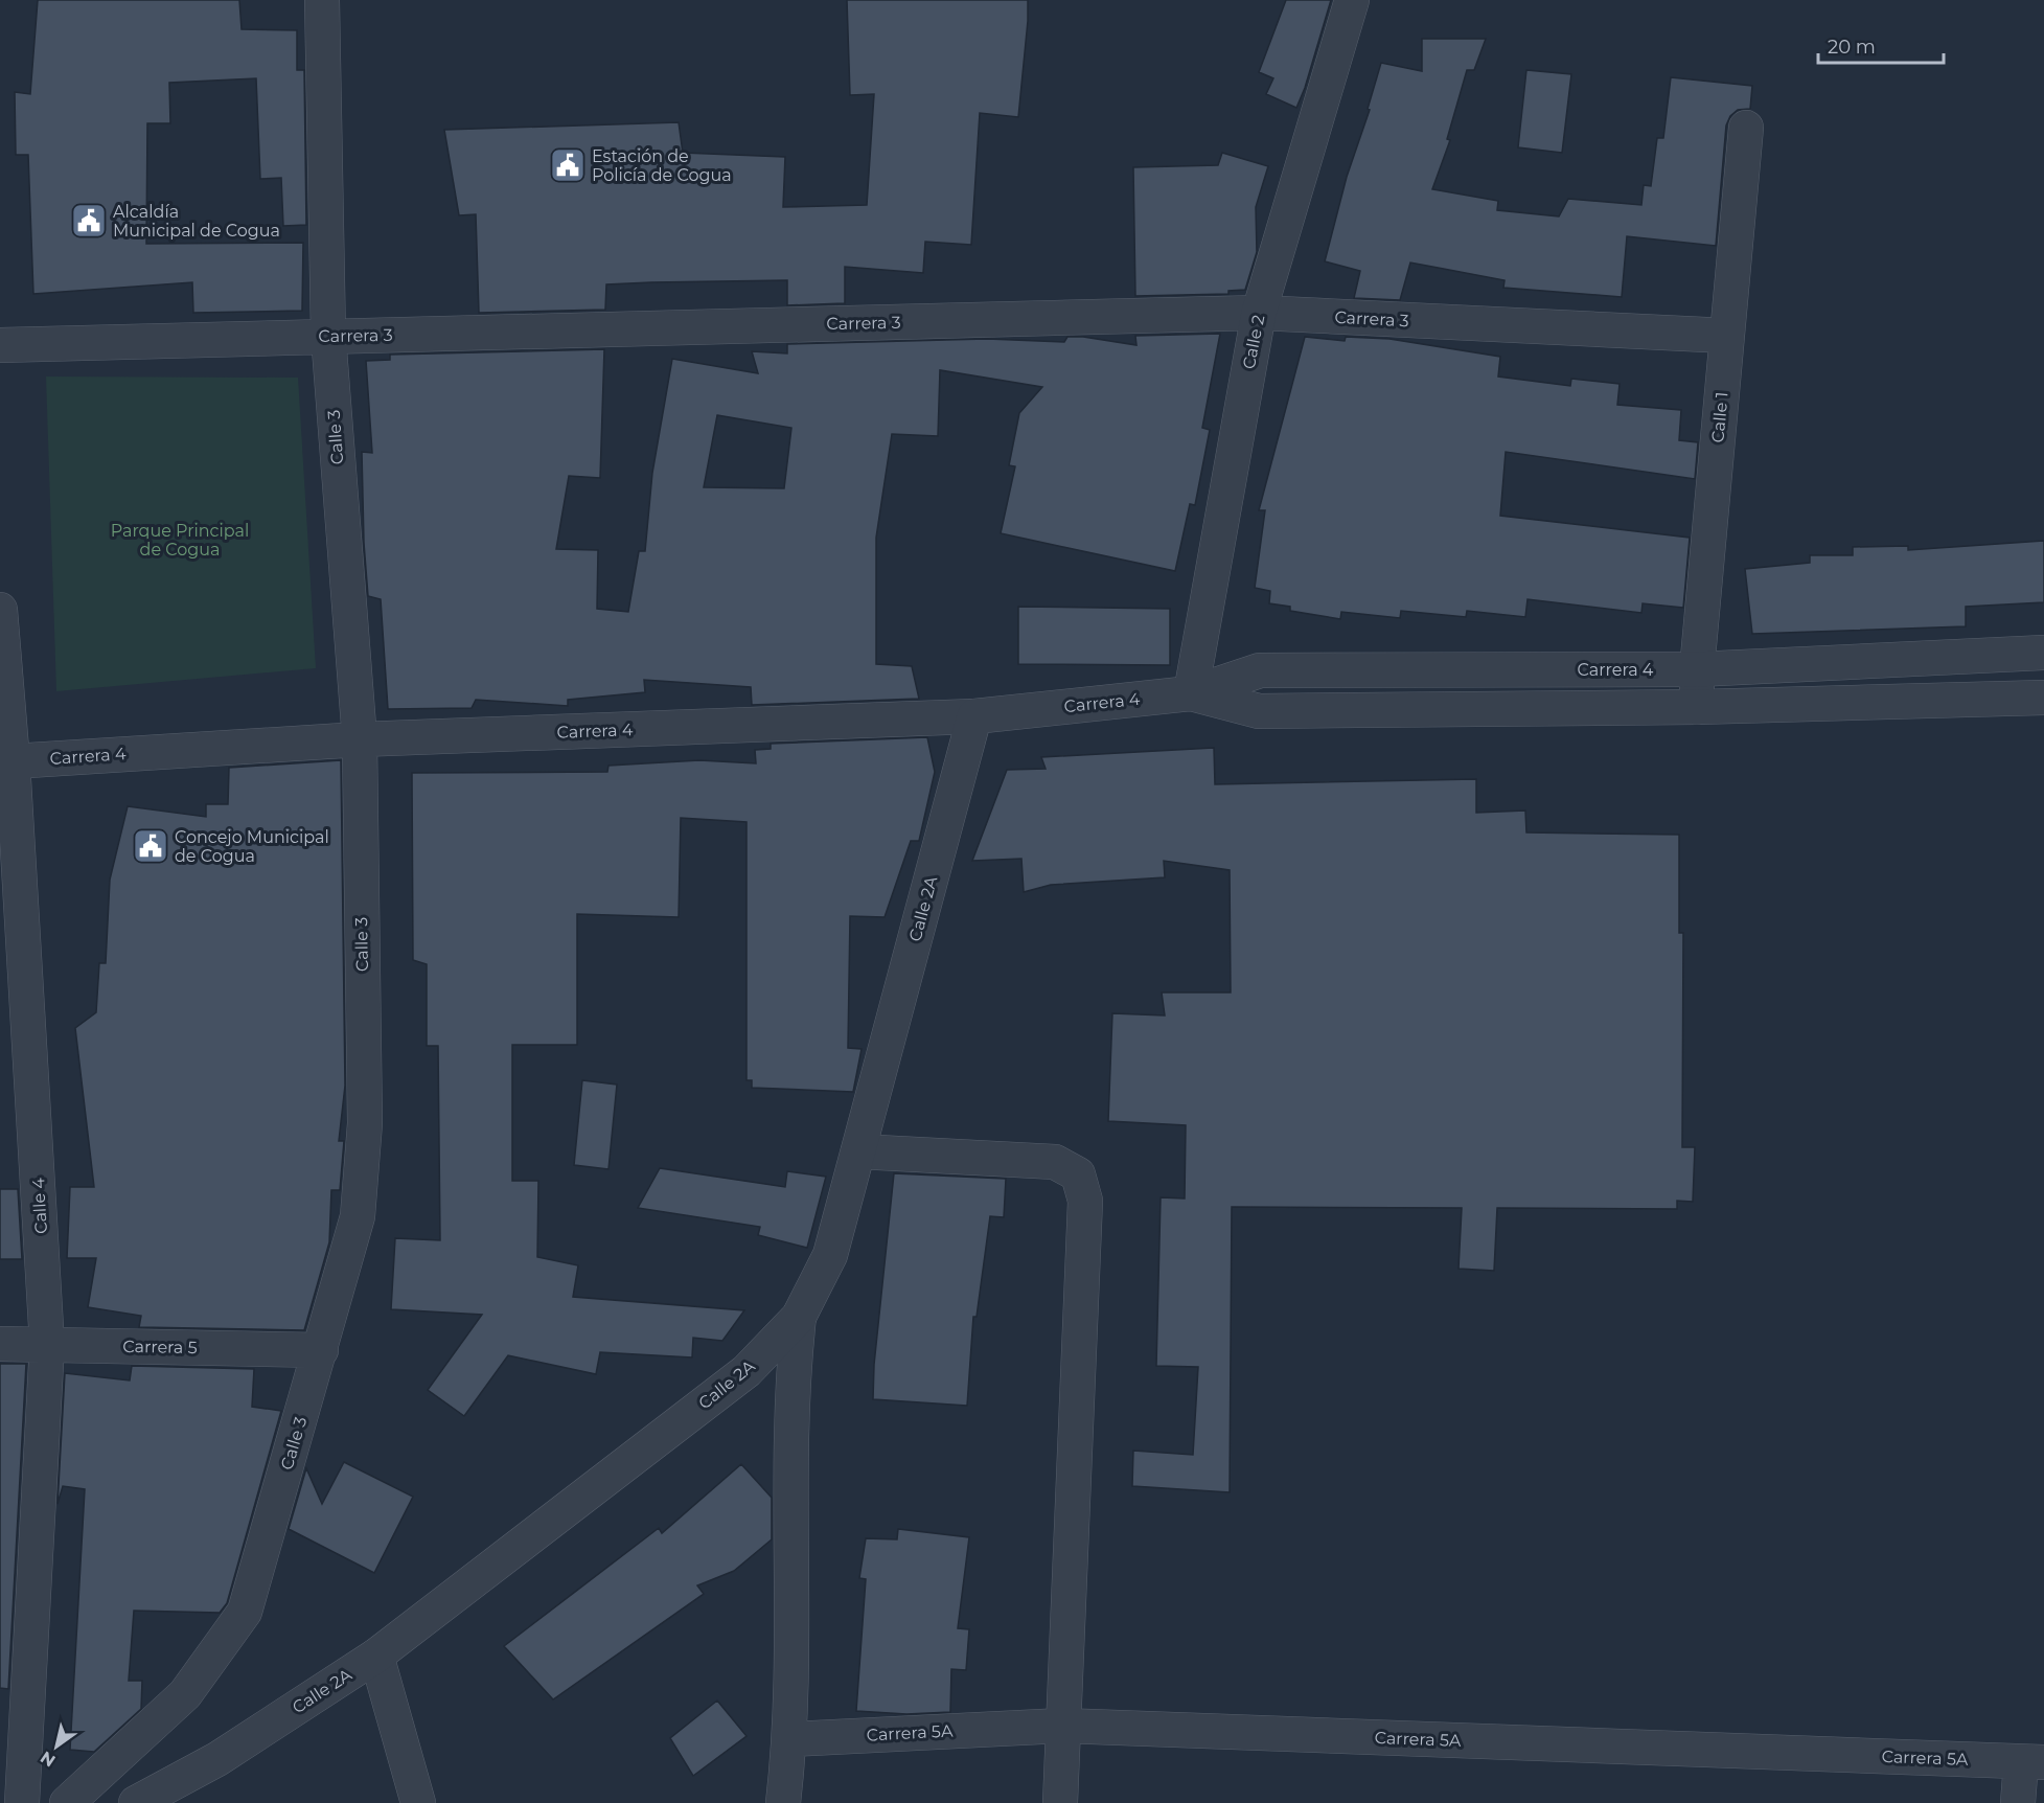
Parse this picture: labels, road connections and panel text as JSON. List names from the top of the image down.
{
  "streets": {
    "street": [
      "Carrera 3",
      "Calle 2",
      "Calle 1",
      "Calle 3",
      "Carrera 4",
      "Calle 2A",
      "Calle 4",
      "Carrera 5",
      "Carrera 5A"
    ]
  },
  "crossings": [
    ["Carrera 3", "Calle 2"],
    ["Carrera 3", "Calle 1"],
    ["Carrera 3", "Calle 3"],
    ["Calle 2", "Carrera 4"],
    ["Calle 1", "Carrera 4"],
    ["Calle 3", "Carrera 4"],
    ["Calle 3", "Carrera 5"],
    ["Carrera 4", "Calle 2A"],
    ["Carrera 4", "Calle 4"],
    ["Calle 4", "Carrera 5"]
  ],
  "parks": ["Parque Principal de Cogua"],
  "places": {
    "public building": ["Estación de Policía de Cogua", "Alcaldía Municipal de Cogua", "Concejo Municipal de Cogua"]
  },
  "scale_bar": "20 m",
  "north": "bottom left"
}
